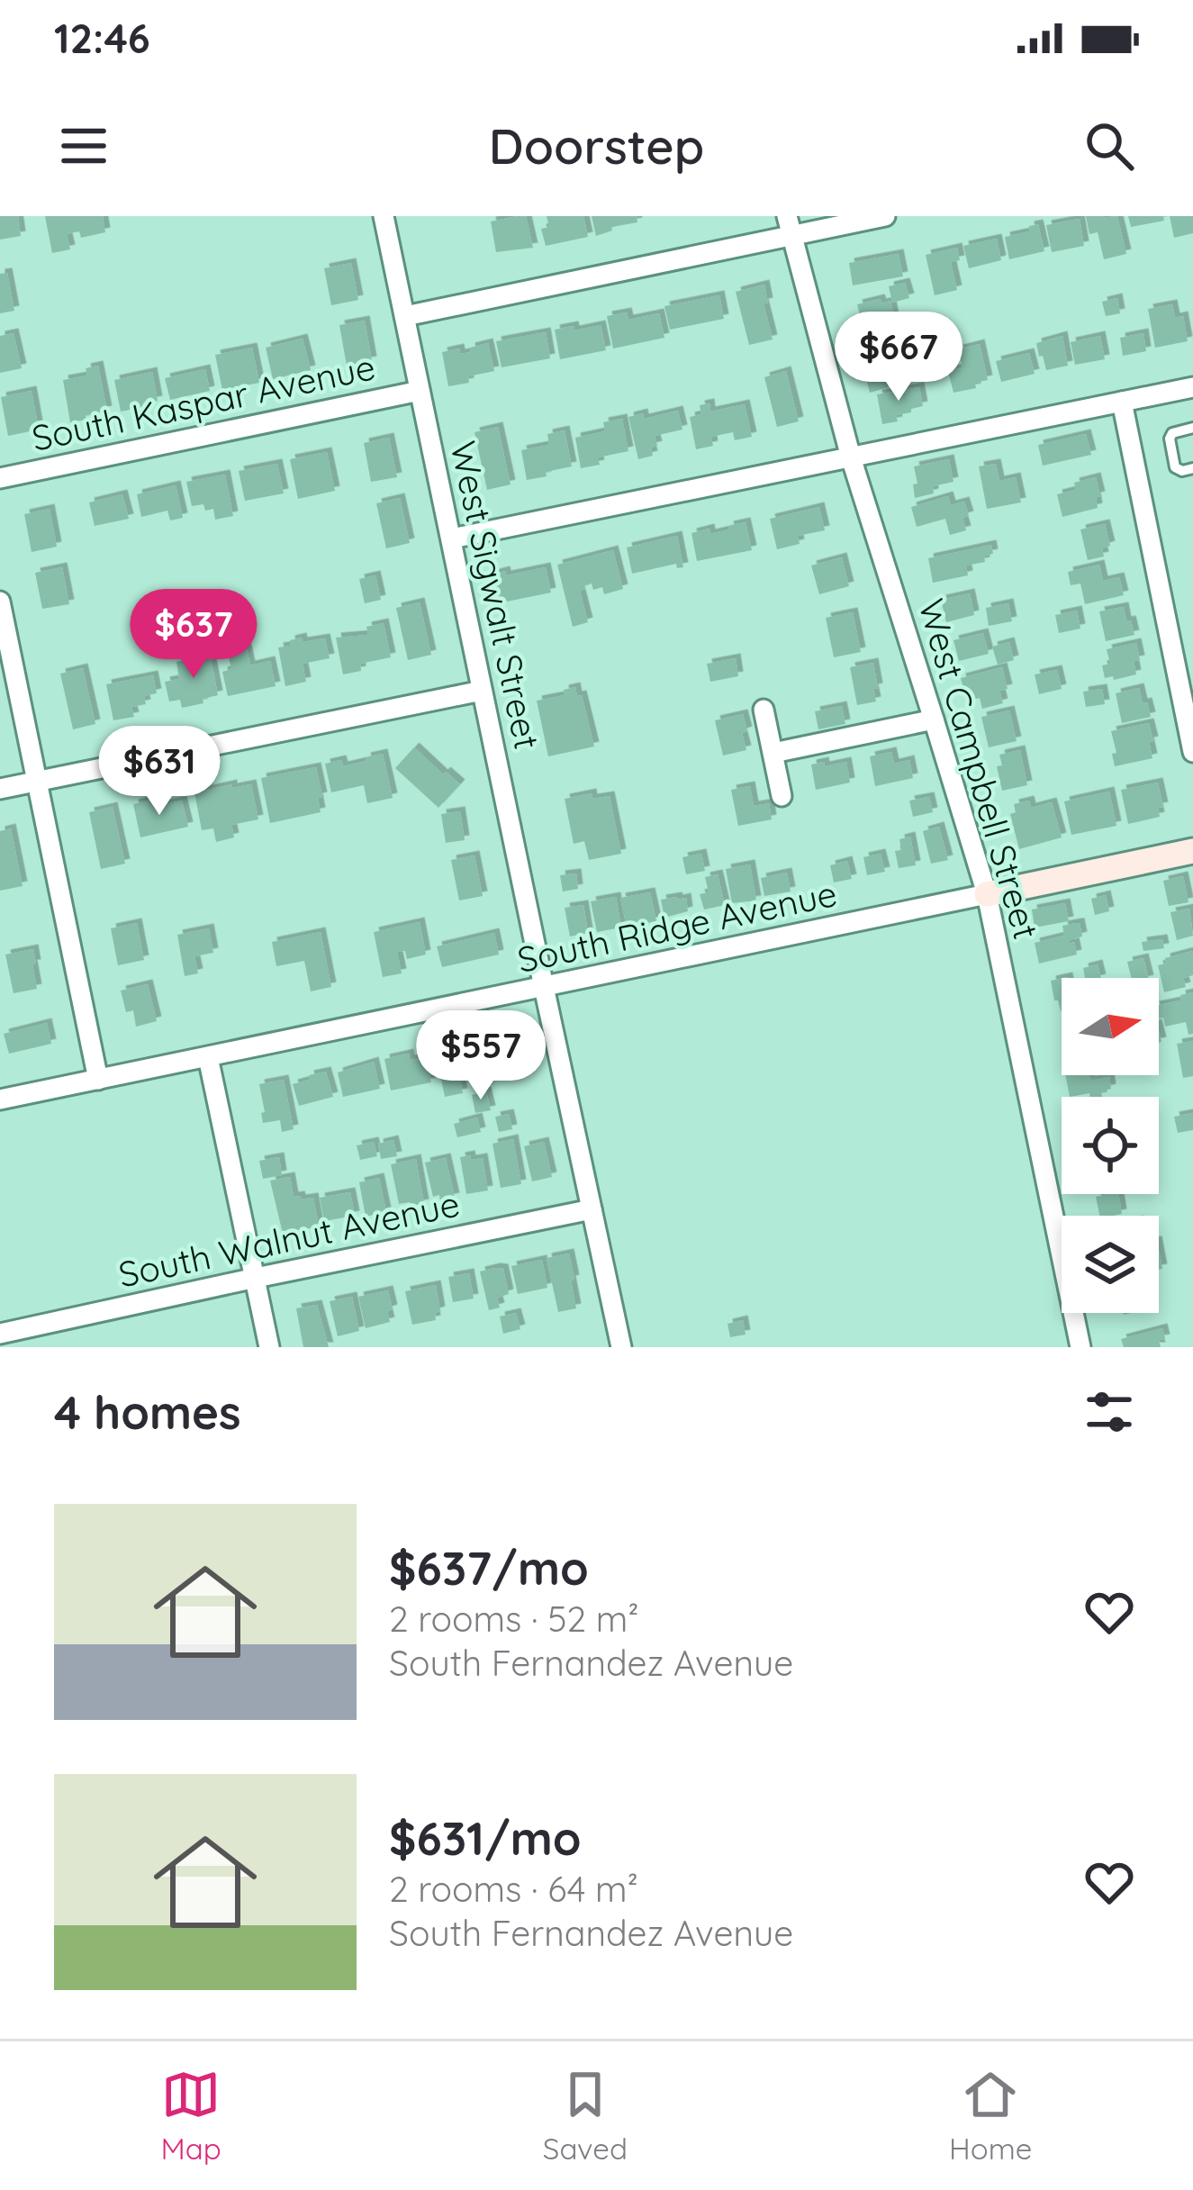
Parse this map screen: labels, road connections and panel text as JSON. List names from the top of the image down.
{
  "streets": {
    "street": [
      "South Kaspar Avenue",
      "West Sigwalt Street",
      "West Campbell Street",
      "South Ridge Avenue",
      "South Walnut Avenue"
    ]
  },
  "crossings": [
    ["South Kaspar Avenue", "West Sigwalt Street"],
    ["South Kaspar Avenue", "West Campbell Street"],
    ["West Sigwalt Street", "South Ridge Avenue"],
    ["West Sigwalt Street", "South Walnut Avenue"],
    ["West Campbell Street", "South Ridge Avenue"]
  ],
  "north": "right",
  "page": {
    "status": "12:46",
    "header": "Doorstep",
    "price": [
      "$667",
      "$637",
      "$631",
      "$557"
    ],
    "heading": "4 homes",
    "list": [
      {
        "name": "$637/mo",
        "note": "2 rooms · 52 m² · South Fernandez Avenue"
      },
      {
        "name": "$631/mo",
        "note": "2 rooms · 64 m² · South Fernandez Avenue"
      }
    ],
    "tabs": ["Map", "Saved", "Home"]
  }
}
